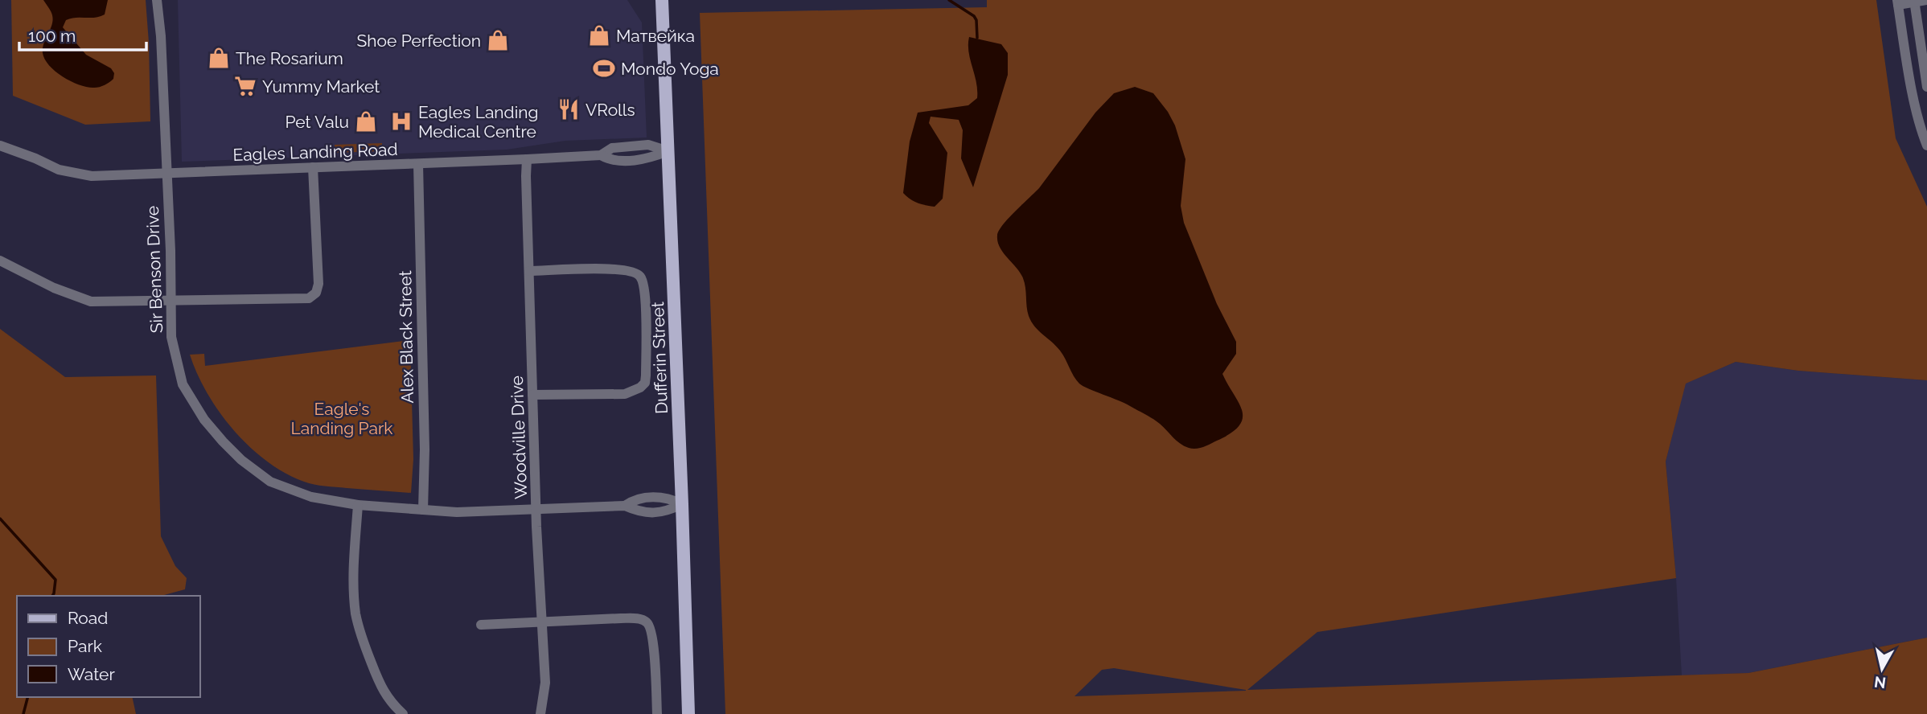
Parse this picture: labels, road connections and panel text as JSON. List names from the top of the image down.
{
  "streets": {
    "main road": ["Dufferin Street"],
    "street": [
      "Eagles Landing Road",
      "Sir Benson Drive",
      "Alex Black Street",
      "Woodville Drive"
    ]
  },
  "crossings": [
    ["Eagles Landing Road", "Sir Benson Drive"],
    ["Eagles Landing Road", "Alex Black Street"],
    ["Eagles Landing Road", "Dufferin Street"],
    ["Eagles Landing Road", "Woodville Drive"],
    ["Sir Benson Drive", "Alex Black Street"],
    ["Sir Benson Drive", "Dufferin Street"],
    ["Sir Benson Drive", "Woodville Drive"]
  ],
  "parks": ["Eagle's Landing Park"],
  "places": {
    "shop": [
      "Матвейка",
      "Shoe Perfection",
      "The Rosarium",
      "Pet Valu"
    ],
    "sports": ["Mondo Yoga"],
    "supermarket": ["Yummy Market"],
    "restaurant": ["VRolls"],
    "hospital": ["Eagles Landing Medical Centre"]
  },
  "legend": ["Road", "Park", "Water"],
  "scale_bar": "100 m",
  "north": "bottom"
}
